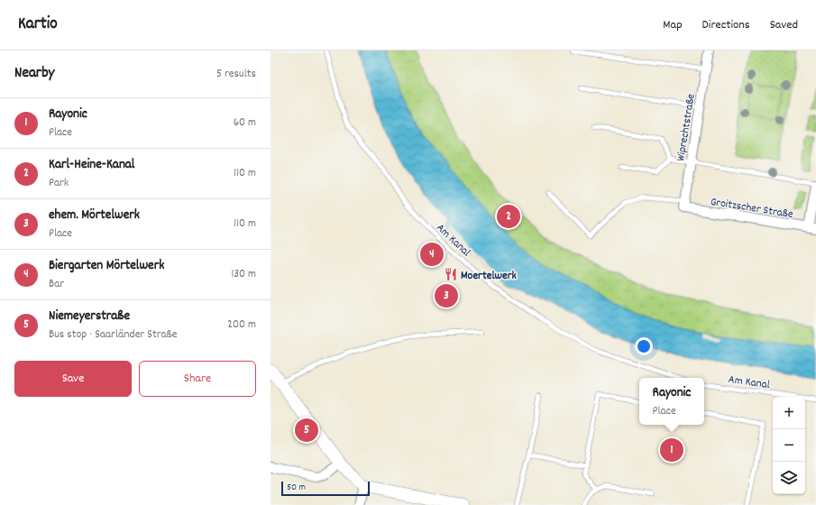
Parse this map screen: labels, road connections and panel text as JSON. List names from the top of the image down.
{
  "streets": {
    "street": ["Wiprechtstraße", "Groitzscher Straße"],
    "lane": ["Am Kanal"]
  },
  "crossings": [
    ["Wiprechtstraße", "Groitzscher Straße"]
  ],
  "places": {
    "restaurant": ["Moertelwerk"]
  },
  "scale_bar": "50 m",
  "page": {
    "header": "Kartio",
    "nav": ["Map", "Directions", "Saved"],
    "heading": ["Nearby", "5 results"],
    "list": [
      {
        "mark": "1",
        "name": "Rayonic",
        "note": "Place",
        "value": "60 m"
      },
      {
        "mark": "2",
        "name": "Karl-Heine-Kanal",
        "note": "Park",
        "value": "110 m"
      },
      {
        "mark": "3",
        "name": "ehem. Mörtelwerk",
        "note": "Place",
        "value": "110 m"
      },
      {
        "mark": "4",
        "name": "Biergarten Mörtelwerk",
        "note": "Bar",
        "value": "130 m"
      },
      {
        "mark": "5",
        "name": "Niemeyerstraße",
        "note": "Bus stop · Saarländer Straße",
        "value": "200 m"
      }
    ],
    "pins": [
      "2",
      "4",
      "3",
      "5",
      "1"
    ],
    "buttons": ["Save", "Share"],
    "popup": ["Rayonic", "Place"],
    "map_buttons": ["+", "−"],
    "scale": "50 m"
  }
}
